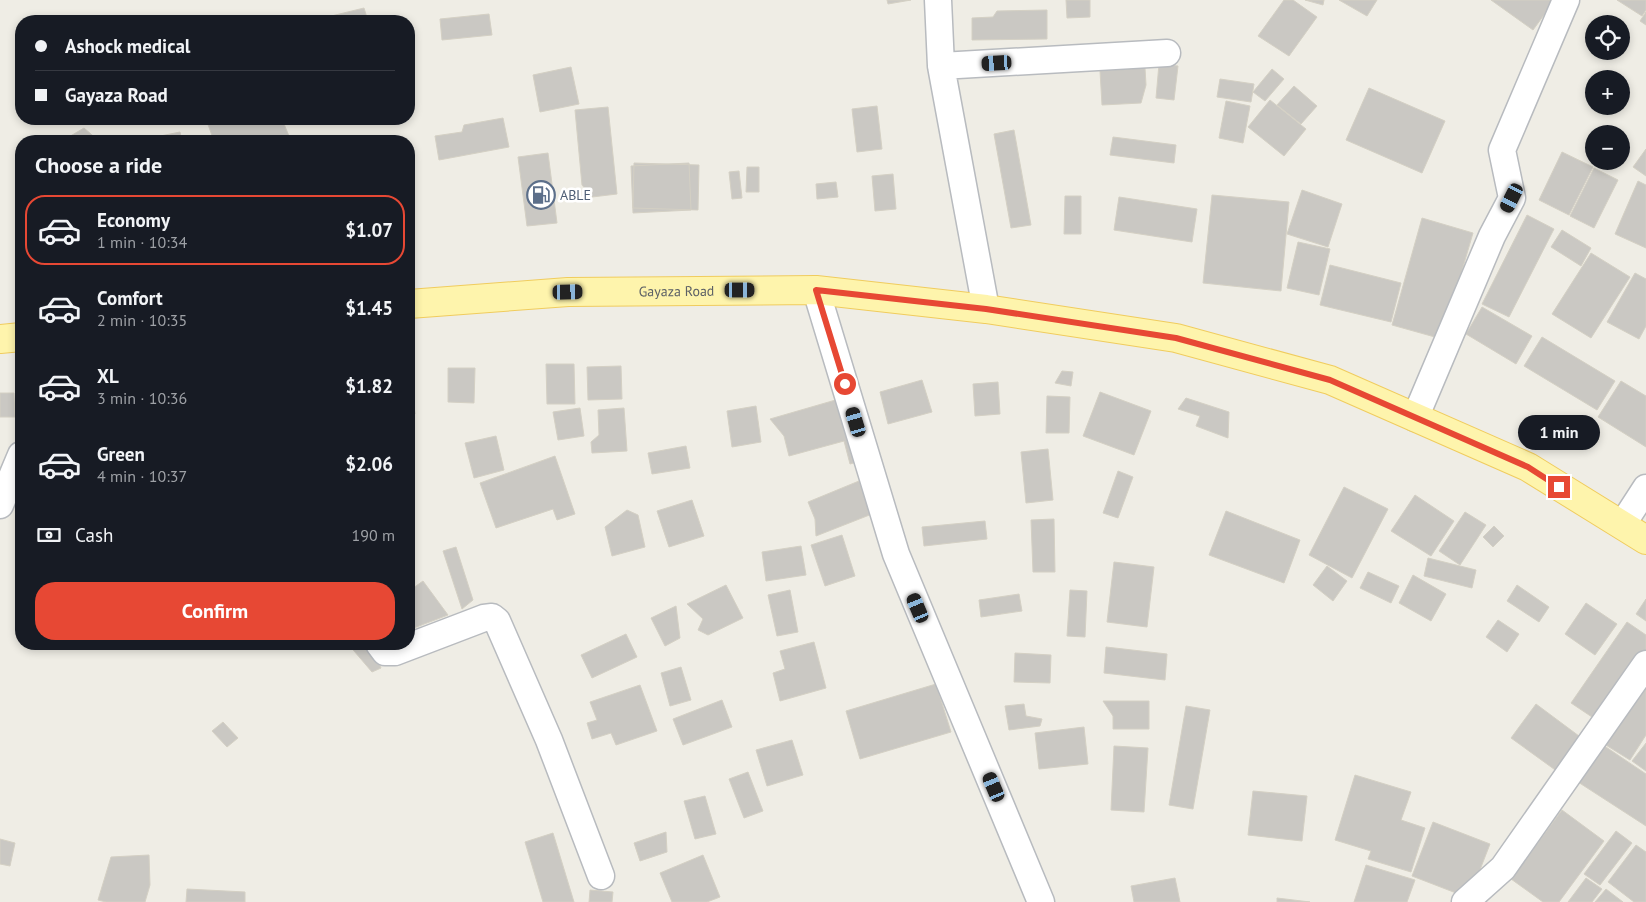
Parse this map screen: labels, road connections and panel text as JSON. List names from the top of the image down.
{
  "streets": {
    "main road": ["Gayaza Road"]
  },
  "places": {
    "fuel station": ["ABLE"]
  },
  "page": {
    "map_buttons": ["+", "−"],
    "banner": ["Ashock medical", "Gayaza Road"],
    "heading": "Choose a ride",
    "list": [
      {
        "name": "Economy",
        "note": "1 min · 10:34",
        "value": "$1.07"
      },
      {
        "name": "Comfort",
        "note": "2 min · 10:35",
        "value": "$1.45"
      },
      {
        "name": "XL",
        "note": "3 min · 10:36",
        "value": "$1.82"
      },
      {
        "name": "Green",
        "note": "4 min · 10:37",
        "value": "$2.06"
      }
    ],
    "bubble": "1 min",
    "pay": ["Cash", "190 m"],
    "buttons": "Confirm"
  }
}
